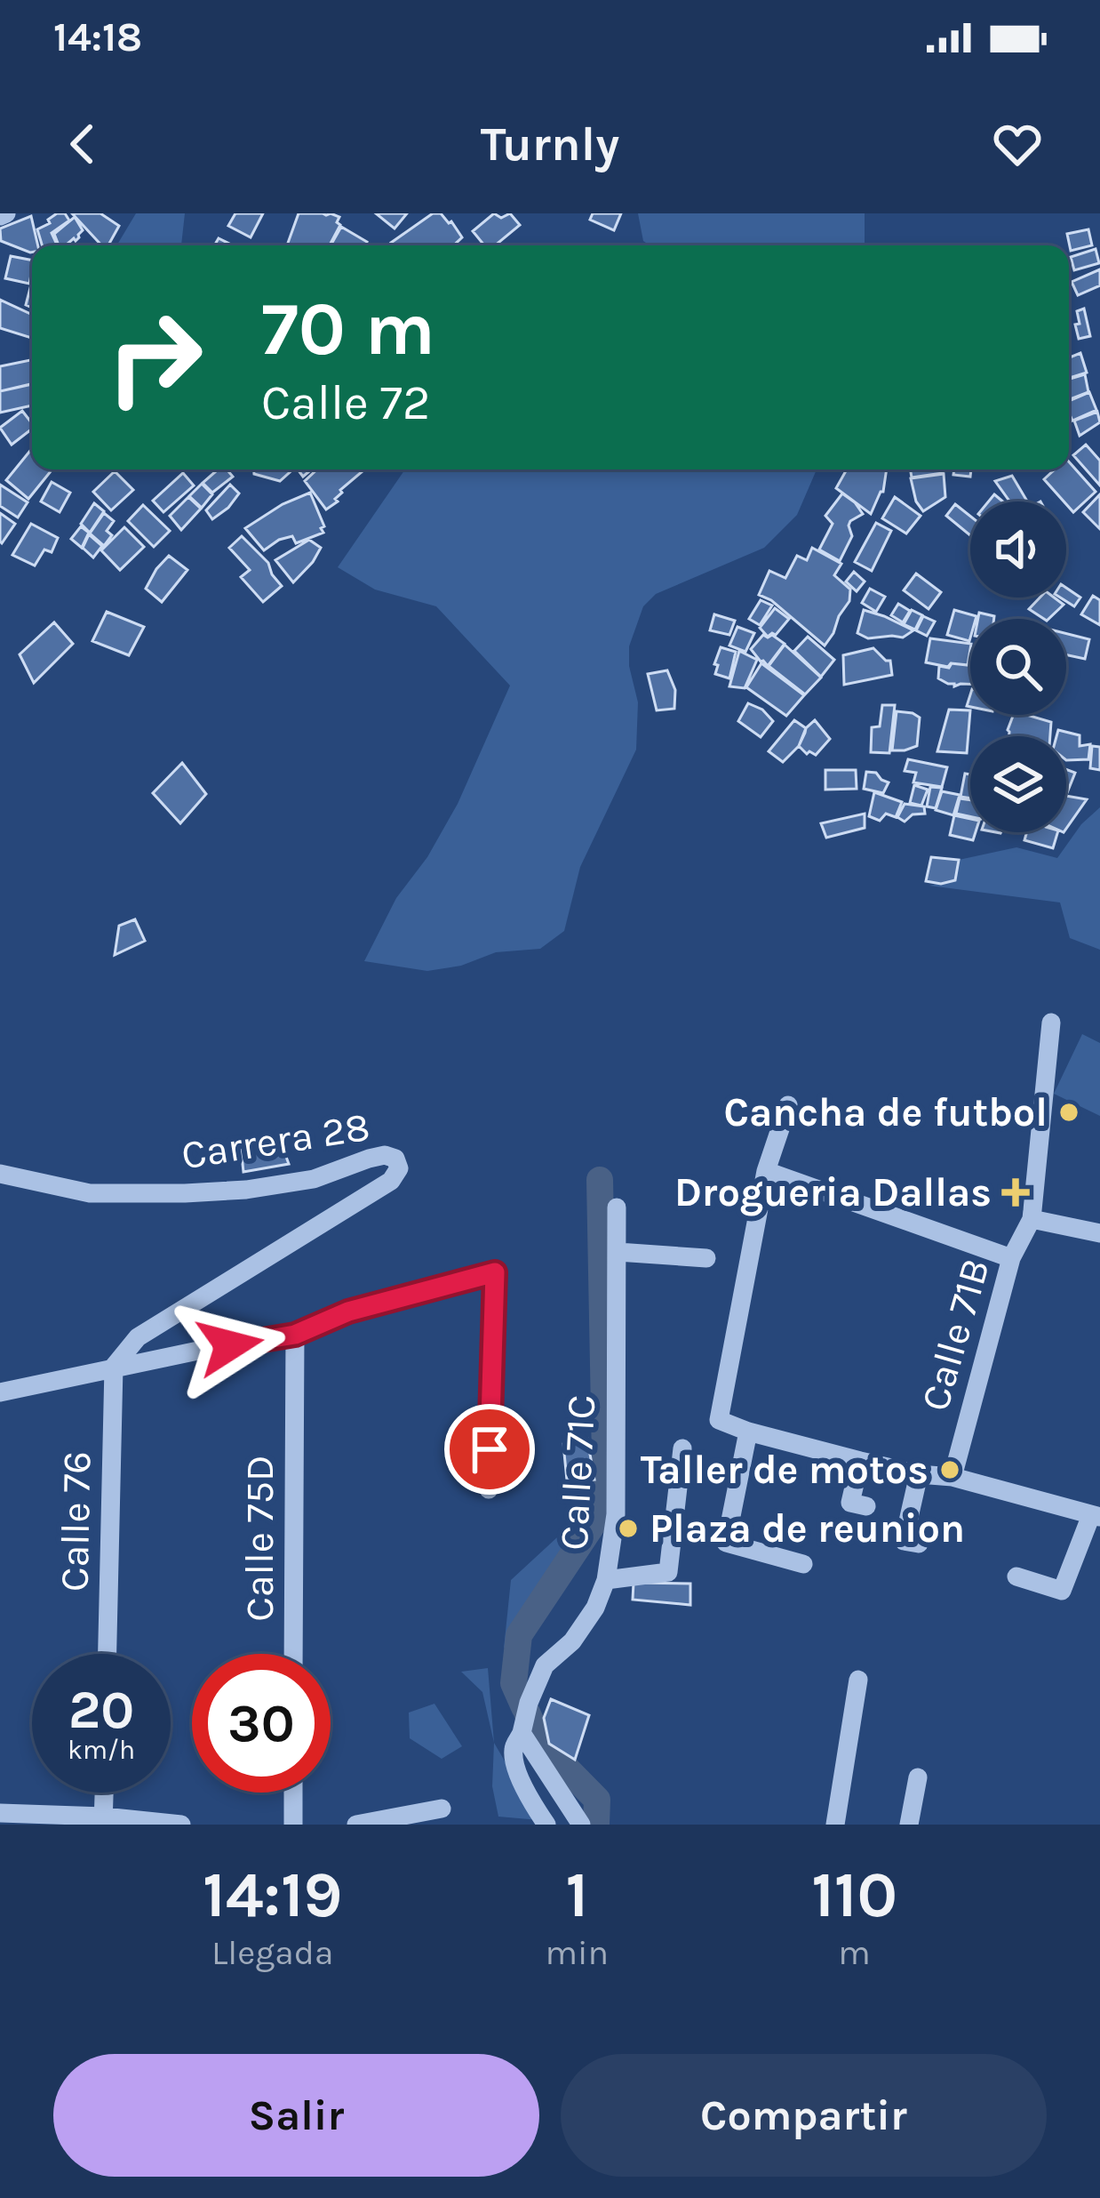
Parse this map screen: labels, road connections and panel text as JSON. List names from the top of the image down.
{
  "streets": {
    "street": [
      "Carrera 28",
      "Calle 71B",
      "Calle 71C",
      "Calle 76",
      "Calle 75D"
    ]
  },
  "crossings": [
    ["Carrera 28", "Calle 76"]
  ],
  "places": {
    "other": ["Cancha de futbol", "Taller de motos", "Plaza de reunion"],
    "health": ["Drogueria Dallas"]
  },
  "page": {
    "status": "14:18",
    "header": "Turnly",
    "turn": ["70 m", "Calle 72"],
    "speed": "20 km/h",
    "limit": "30",
    "eta": [
      "14:19",
      "Llegada",
      "1",
      "min",
      "110",
      "m"
    ],
    "buttons": ["Salir", "Compartir"]
  }
}
